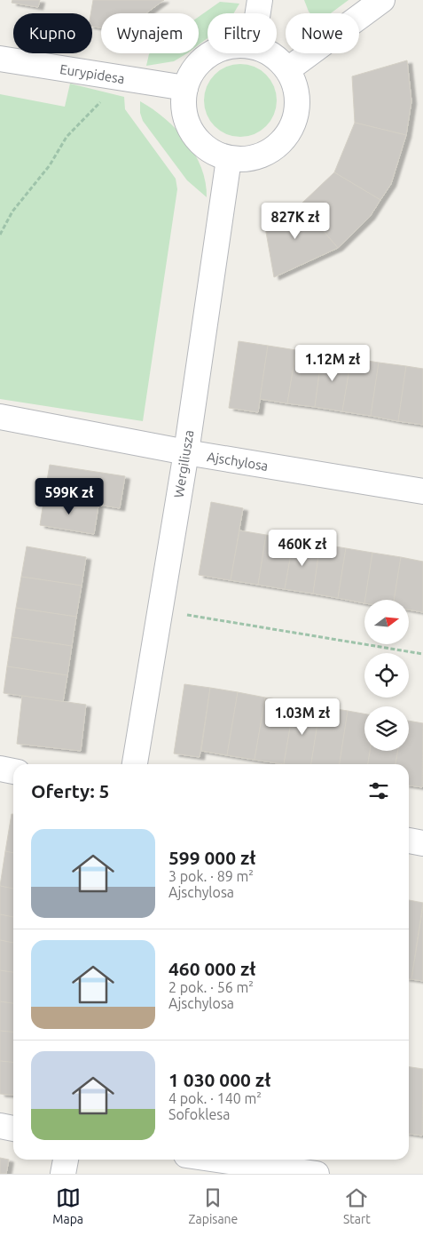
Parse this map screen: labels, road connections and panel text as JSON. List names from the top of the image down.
{
  "streets": {
    "street": ["Eurypidesa", "Ajschylosa", "Wergiliusza"]
  },
  "crossings": [
    ["Ajschylosa", "Wergiliusza"]
  ],
  "north": "right",
  "page": {
    "chip": [
      "Kupno",
      "Wynajem",
      "Filtry",
      "Nowe"
    ],
    "price": [
      "827K zł",
      "1.12M zł",
      "599K zł",
      "460K zł",
      "1.03M zł"
    ],
    "heading": "Oferty: 5",
    "list": [
      {
        "name": "599 000 zł",
        "note": "3 pok. · 89 m² · Ajschylosa"
      },
      {
        "name": "460 000 zł",
        "note": "2 pok. · 56 m² · Ajschylosa"
      },
      {
        "name": "1 030 000 zł",
        "note": "4 pok. · 140 m² · Sofoklesa"
      }
    ],
    "tabs": ["Mapa", "Zapisane", "Start"]
  }
}
